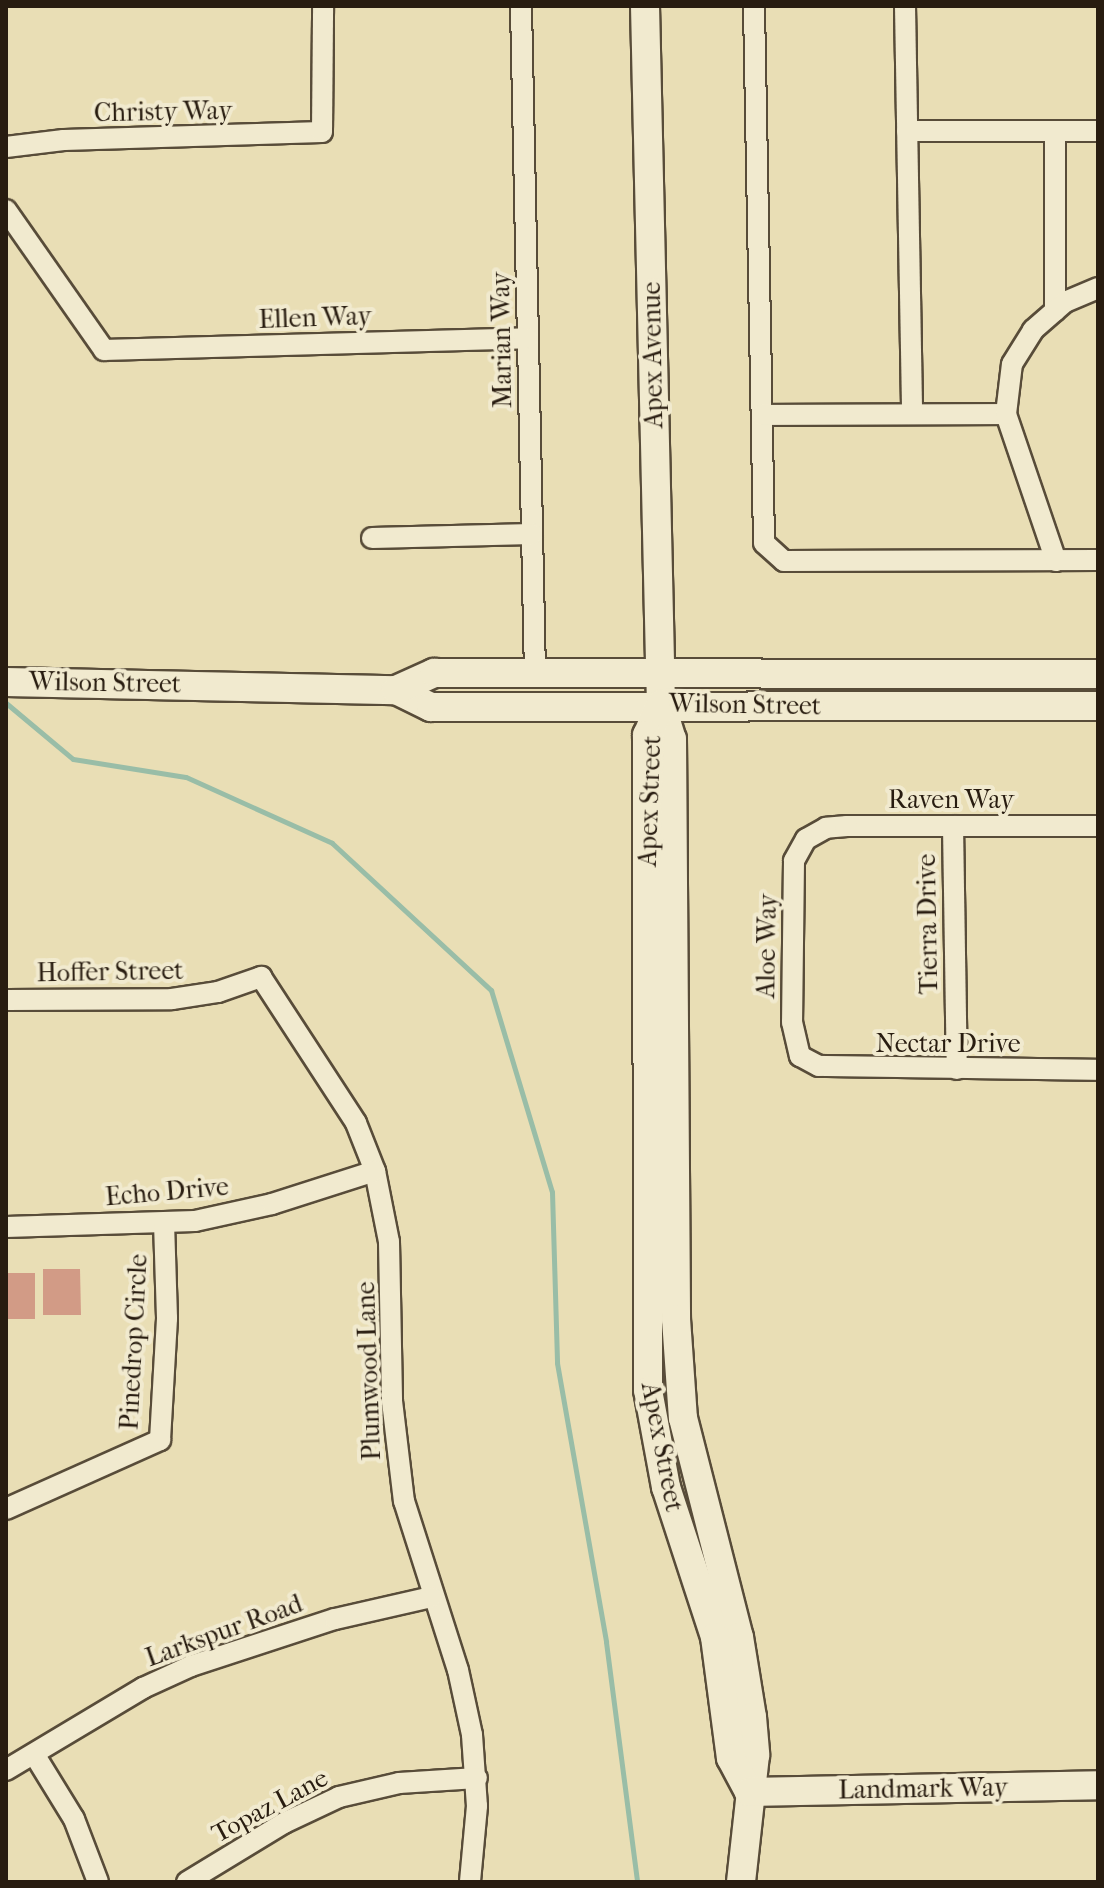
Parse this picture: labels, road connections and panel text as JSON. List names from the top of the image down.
{
  "streets": {
    "street": [
      "Christy Way",
      "Ellen Way",
      "Marian Way",
      "Apex Avenue",
      "Wilson Street",
      "Raven Way",
      "Apex Street",
      "Tierra Drive",
      "Aloe Way",
      "Hoffer Street",
      "Nectar Drive",
      "Echo Drive",
      "Pinedrop Circle",
      "Plumwood Lane",
      "Larkspur Road",
      "Landmark Way",
      "Topaz Lane"
    ]
  },
  "crossings": [
    ["Ellen Way", "Marian Way"],
    ["Marian Way", "Wilson Street"],
    ["Apex Avenue", "Wilson Street"],
    ["Apex Avenue", "Apex Street"],
    ["Wilson Street", "Apex Street"],
    ["Raven Way", "Tierra Drive"],
    ["Raven Way", "Aloe Way"],
    ["Apex Street", "Landmark Way"],
    ["Tierra Drive", "Nectar Drive"],
    ["Aloe Way", "Nectar Drive"],
    ["Hoffer Street", "Plumwood Lane"],
    ["Echo Drive", "Pinedrop Circle"],
    ["Echo Drive", "Plumwood Lane"],
    ["Plumwood Lane", "Larkspur Road"],
    ["Plumwood Lane", "Topaz Lane"]
  ]
}
